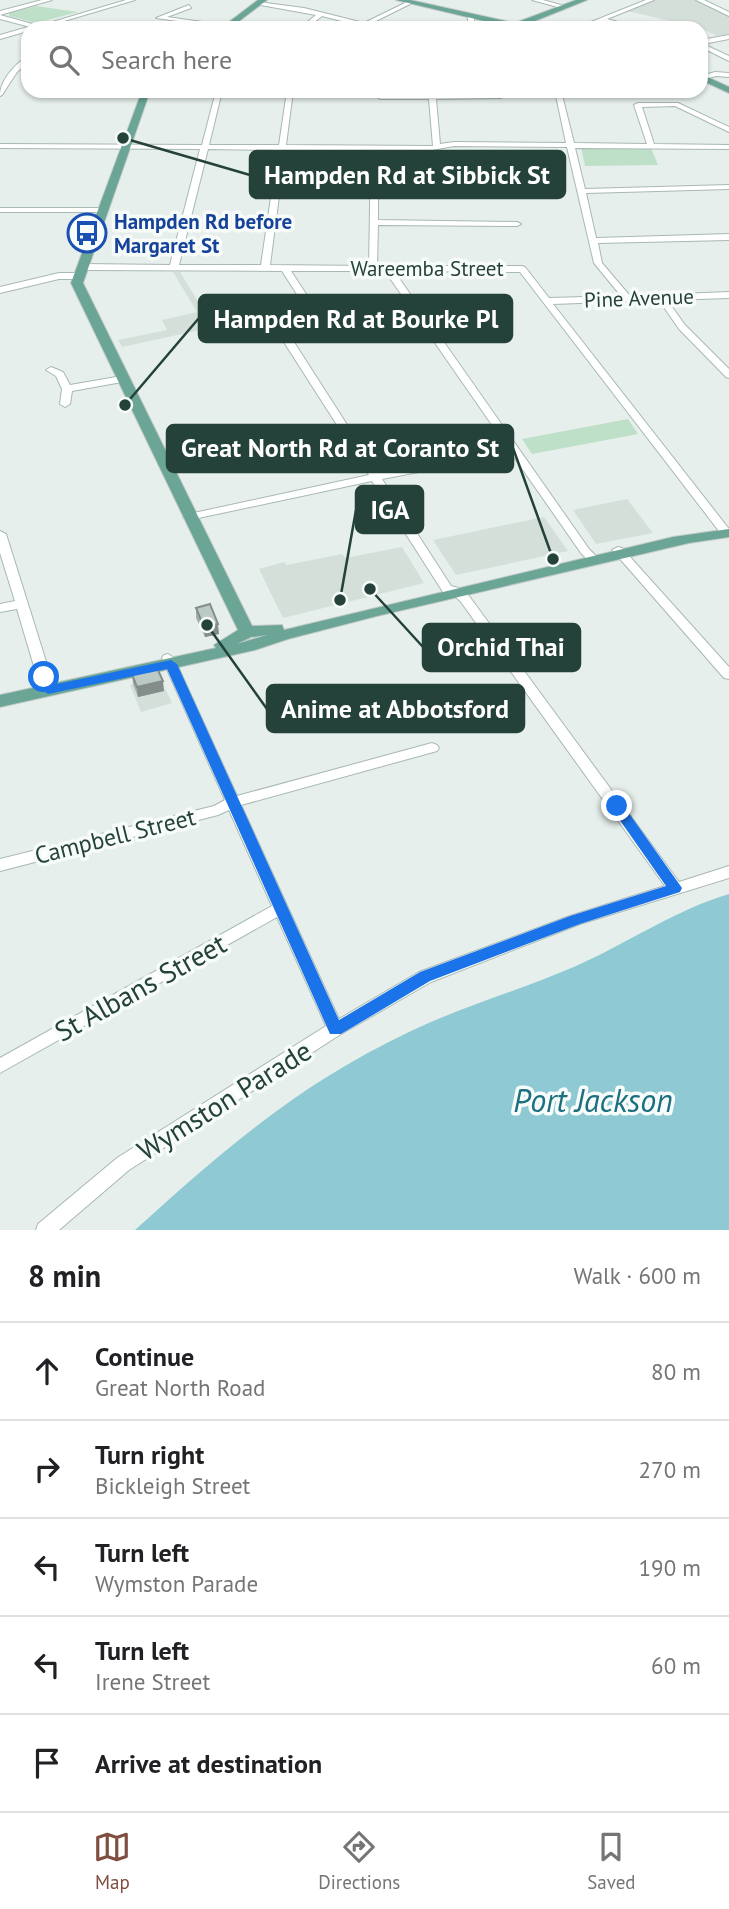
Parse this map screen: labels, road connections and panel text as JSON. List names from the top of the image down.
{
  "streets": {
    "street": [
      "Wareemba Street",
      "Pine Avenue",
      "Campbell Street",
      "St Albans Street",
      "Wymston Parade"
    ]
  },
  "crossings": [
    ["Wareemba Street", "Pine Avenue"]
  ],
  "water": ["Port Jackson"],
  "places": {
    "other": [
      "Hampden Rd at Sibbick St",
      "Hampden Rd at Bourke Pl",
      "Great North Rd at Coranto St",
      "Orchid Thai",
      "IGA",
      "Anime at Abbotsford"
    ],
    "bus stop": ["Hampden Rd before Margaret St"]
  },
  "page": {
    "search": "Search here",
    "heading": ["8 min", "Walk · 600 m"],
    "list": [
      ["Continue", "Great North Road", "80 m"],
      ["Turn right", "Bickleigh Street", "270 m"],
      ["Turn left", "Wymston Parade", "190 m"],
      ["Turn left", "Irene Street", "60 m"],
      "Arrive at destination"
    ],
    "nav": ["Map", "Directions", "Saved"]
  }
}
